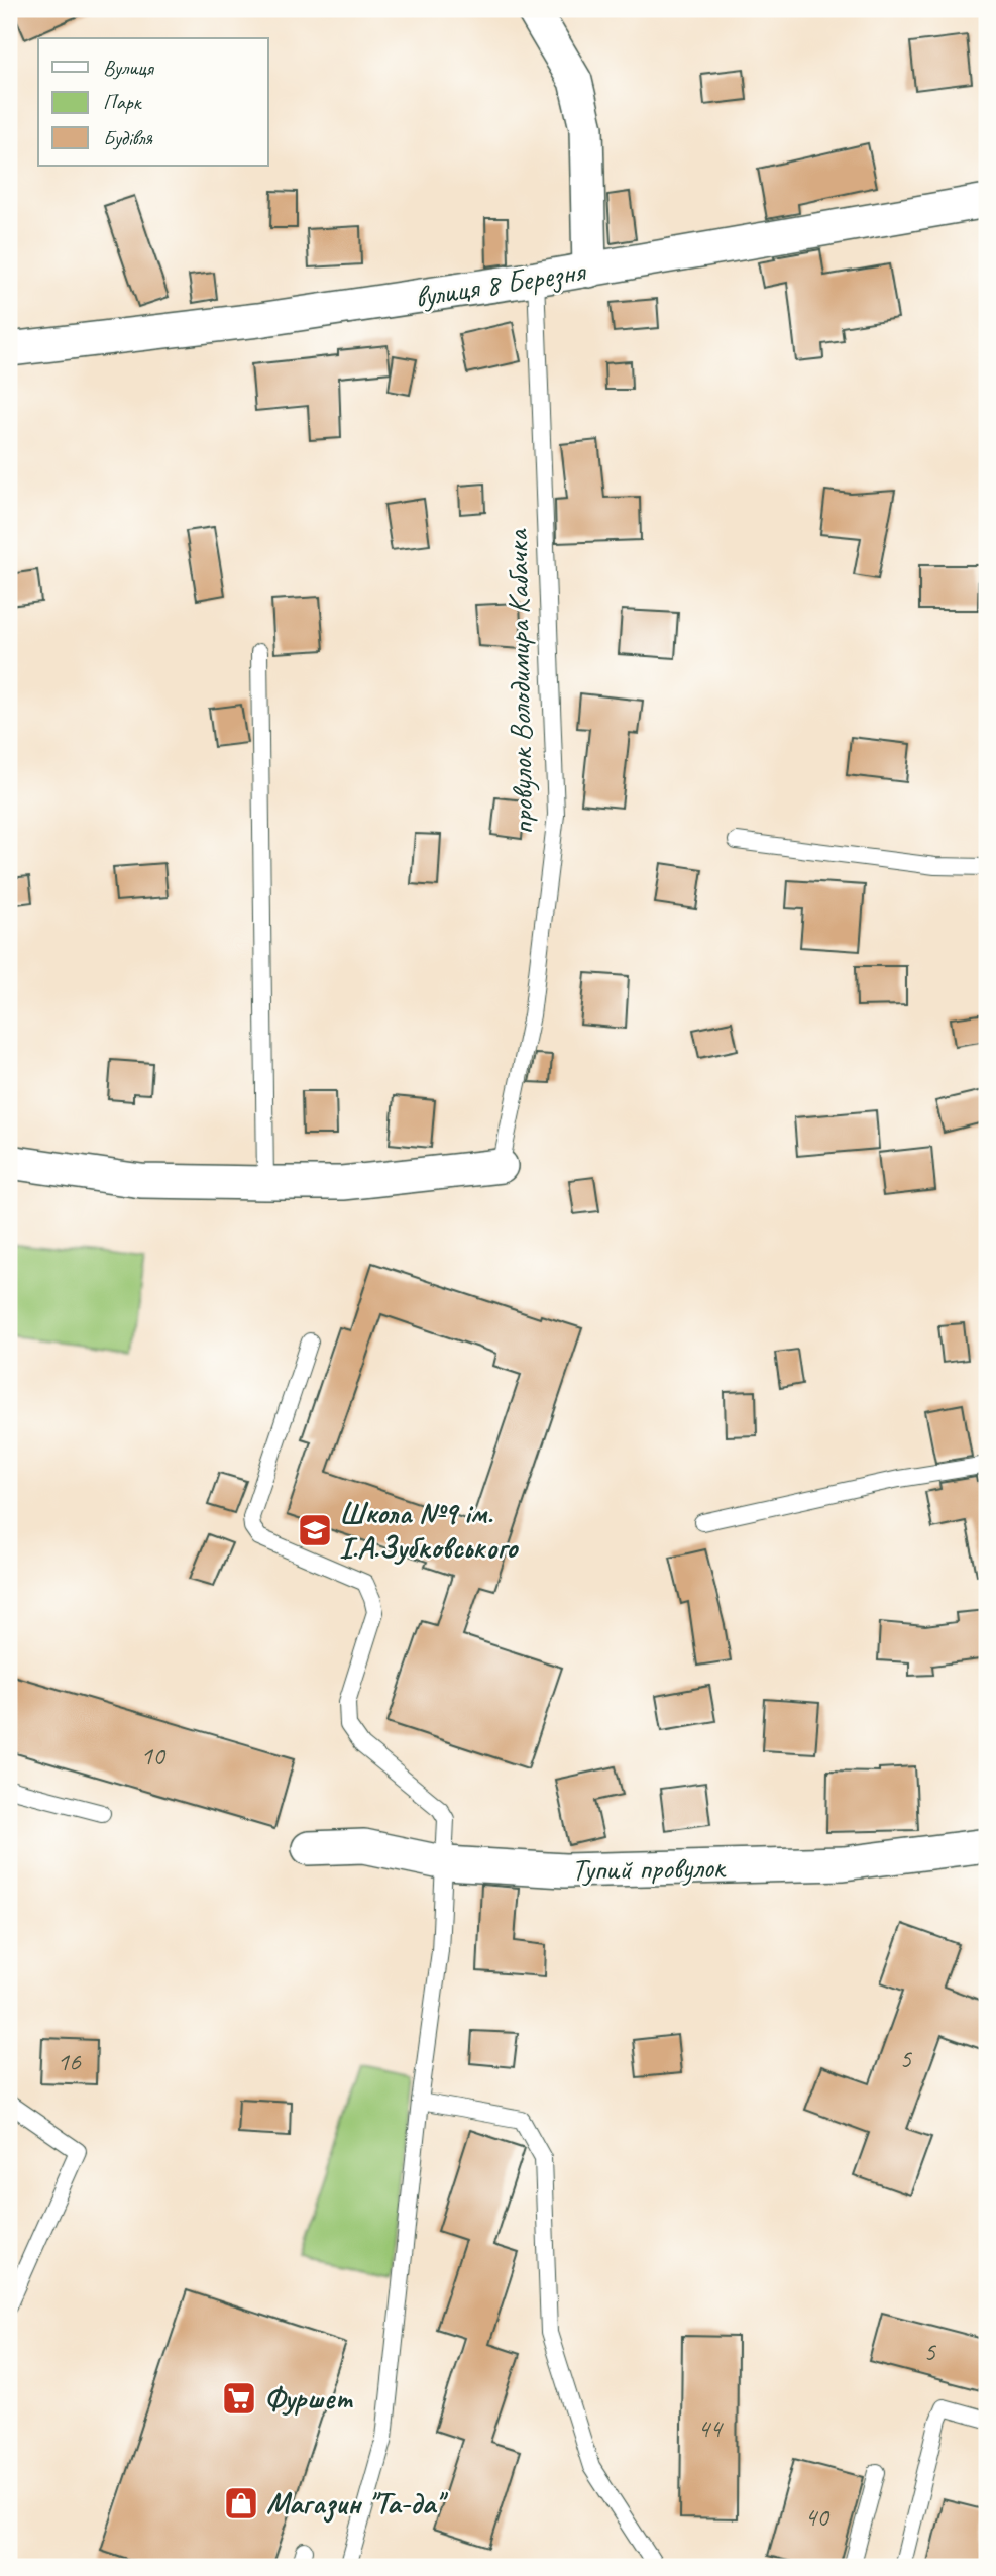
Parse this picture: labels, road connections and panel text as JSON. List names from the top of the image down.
{
  "streets": {
    "street": ["вулиця 8 Березня", "Тупий провулок"],
    "lane": ["провулок Володимира Кабачка"]
  },
  "crossings": [
    ["вулиця 8 Березня", "провулок Володимира Кабачка"]
  ],
  "places": {
    "school or university": ["Школа №9 ім. І.А.Зубковського"],
    "supermarket": ["Фуршет"],
    "shop": ["Магазин \"Та-да\""]
  },
  "house_numbers": [
    "10",
    "5",
    "16",
    "5",
    "44",
    "40"
  ],
  "legend": ["Вулиця", "Парк", "Будівля"]
}
